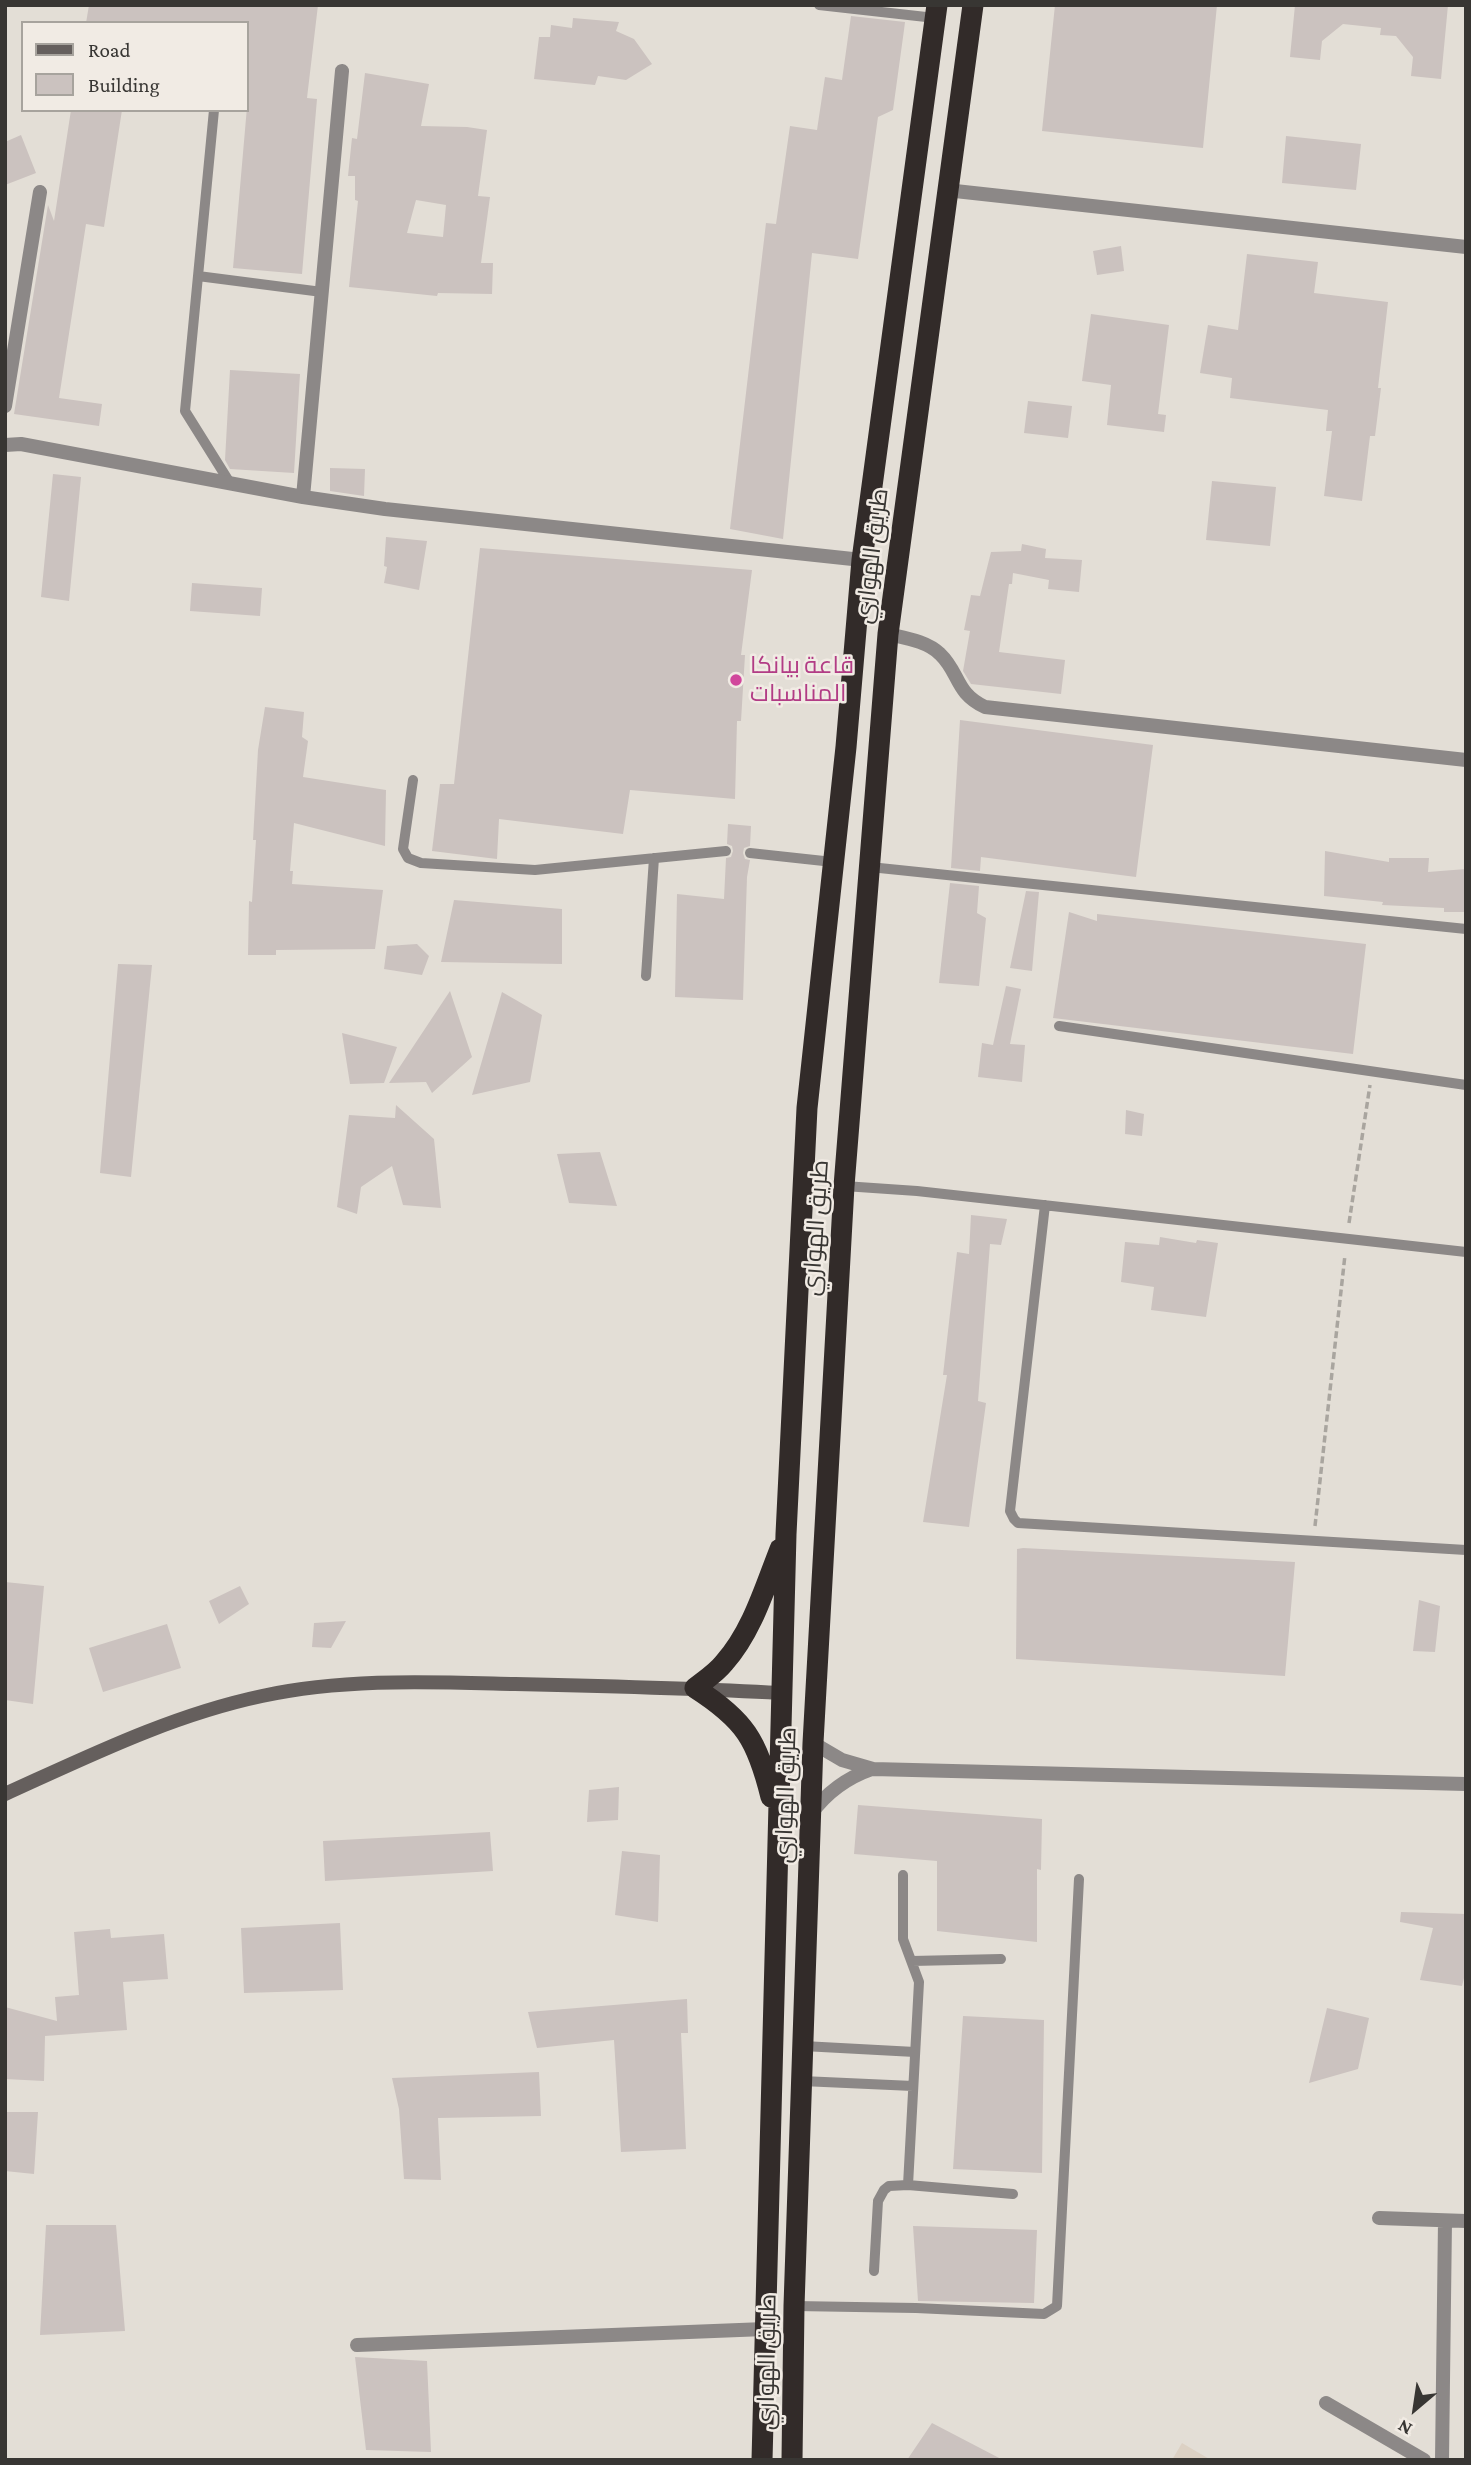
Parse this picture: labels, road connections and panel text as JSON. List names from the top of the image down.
{
  "streets": {
    "highway": ["طريق الهواري"]
  },
  "places": ["قاعة بيانكا المناسبات"],
  "legend": ["Road", "Building"],
  "north": "bottom left"
}
